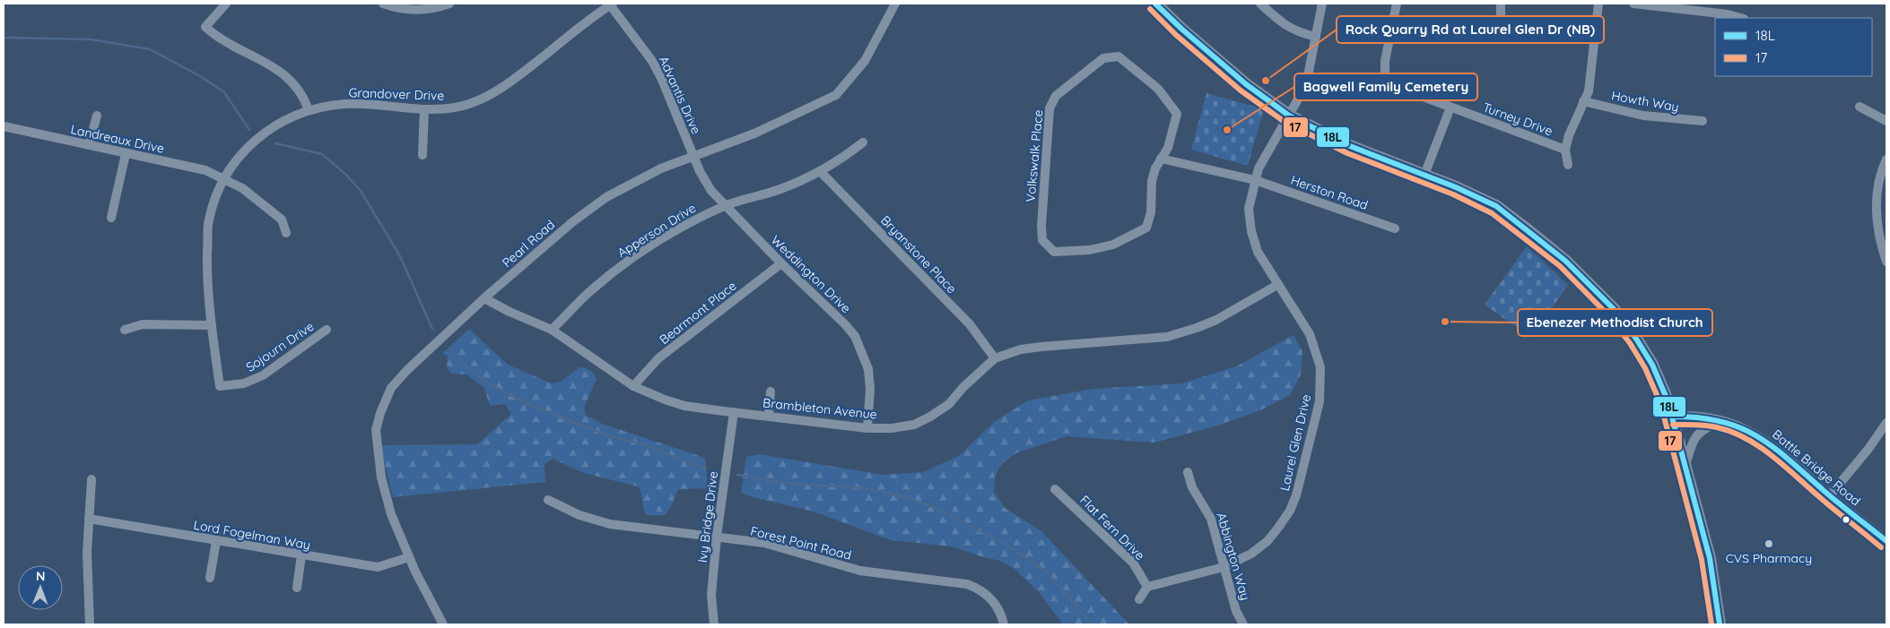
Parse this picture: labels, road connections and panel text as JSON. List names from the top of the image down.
{
  "streets": {
    "street": [
      "Grandover Drive",
      "Advantis Drive",
      "Howth Way",
      "Turney Drive",
      "Landreaux Drive",
      "Volkswalk Place",
      "Herston Road",
      "Apperson Drive",
      "Pearl Road",
      "Bryanstone Place",
      "Weddington Drive",
      "Bearmont Place",
      "Sojourn Drive",
      "Brambleton Avenue",
      "Laurel Glen Drive",
      "Battle Bridge Road",
      "Ivy Bridge Drive",
      "Flat Fern Drive",
      "Lord Fogelman Way",
      "Forest Point Road",
      "Abbington Way"
    ]
  },
  "crossings": [
    ["Grandover Drive", "Advantis Drive"],
    ["Grandover Drive", "Landreaux Drive"],
    ["Grandover Drive", "Sojourn Drive"],
    ["Advantis Drive", "Pearl Road"],
    ["Advantis Drive", "Weddington Drive"],
    ["Volkswalk Place", "Herston Road"],
    ["Herston Road", "Laurel Glen Drive"],
    ["Apperson Drive", "Bryanstone Place"],
    ["Apperson Drive", "Weddington Drive"],
    ["Apperson Drive", "Brambleton Avenue"],
    ["Pearl Road", "Weddington Drive"],
    ["Pearl Road", "Brambleton Avenue"],
    ["Pearl Road", "Lord Fogelman Way"],
    ["Bryanstone Place", "Brambleton Avenue"],
    ["Weddington Drive", "Bearmont Place"],
    ["Weddington Drive", "Brambleton Avenue"],
    ["Bearmont Place", "Brambleton Avenue"],
    ["Brambleton Avenue", "Laurel Glen Drive"],
    ["Brambleton Avenue", "Ivy Bridge Drive"],
    ["Laurel Glen Drive", "Flat Fern Drive"],
    ["Laurel Glen Drive", "Abbington Way"],
    ["Ivy Bridge Drive", "Forest Point Road"]
  ],
  "places": [
    "Rock Quarry Rd at Laurel Glen Dr (NB)",
    "Bagwell Family Cemetery",
    "Ebenezer Methodist Church",
    "CVS Pharmacy"
  ],
  "lines": ["transit line 18L", "transit line 17"],
  "legend": ["18L", "17"],
  "north": "top"
}
